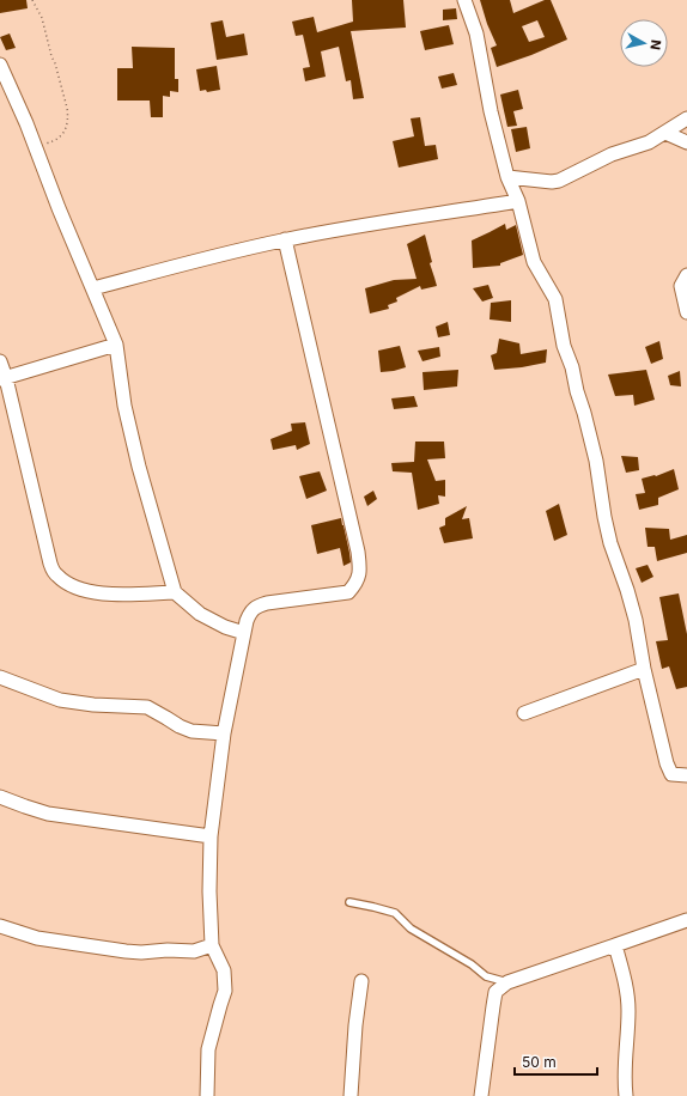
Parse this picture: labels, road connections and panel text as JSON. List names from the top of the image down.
{
  "scale_bar": "50 m",
  "north": "right"
}
